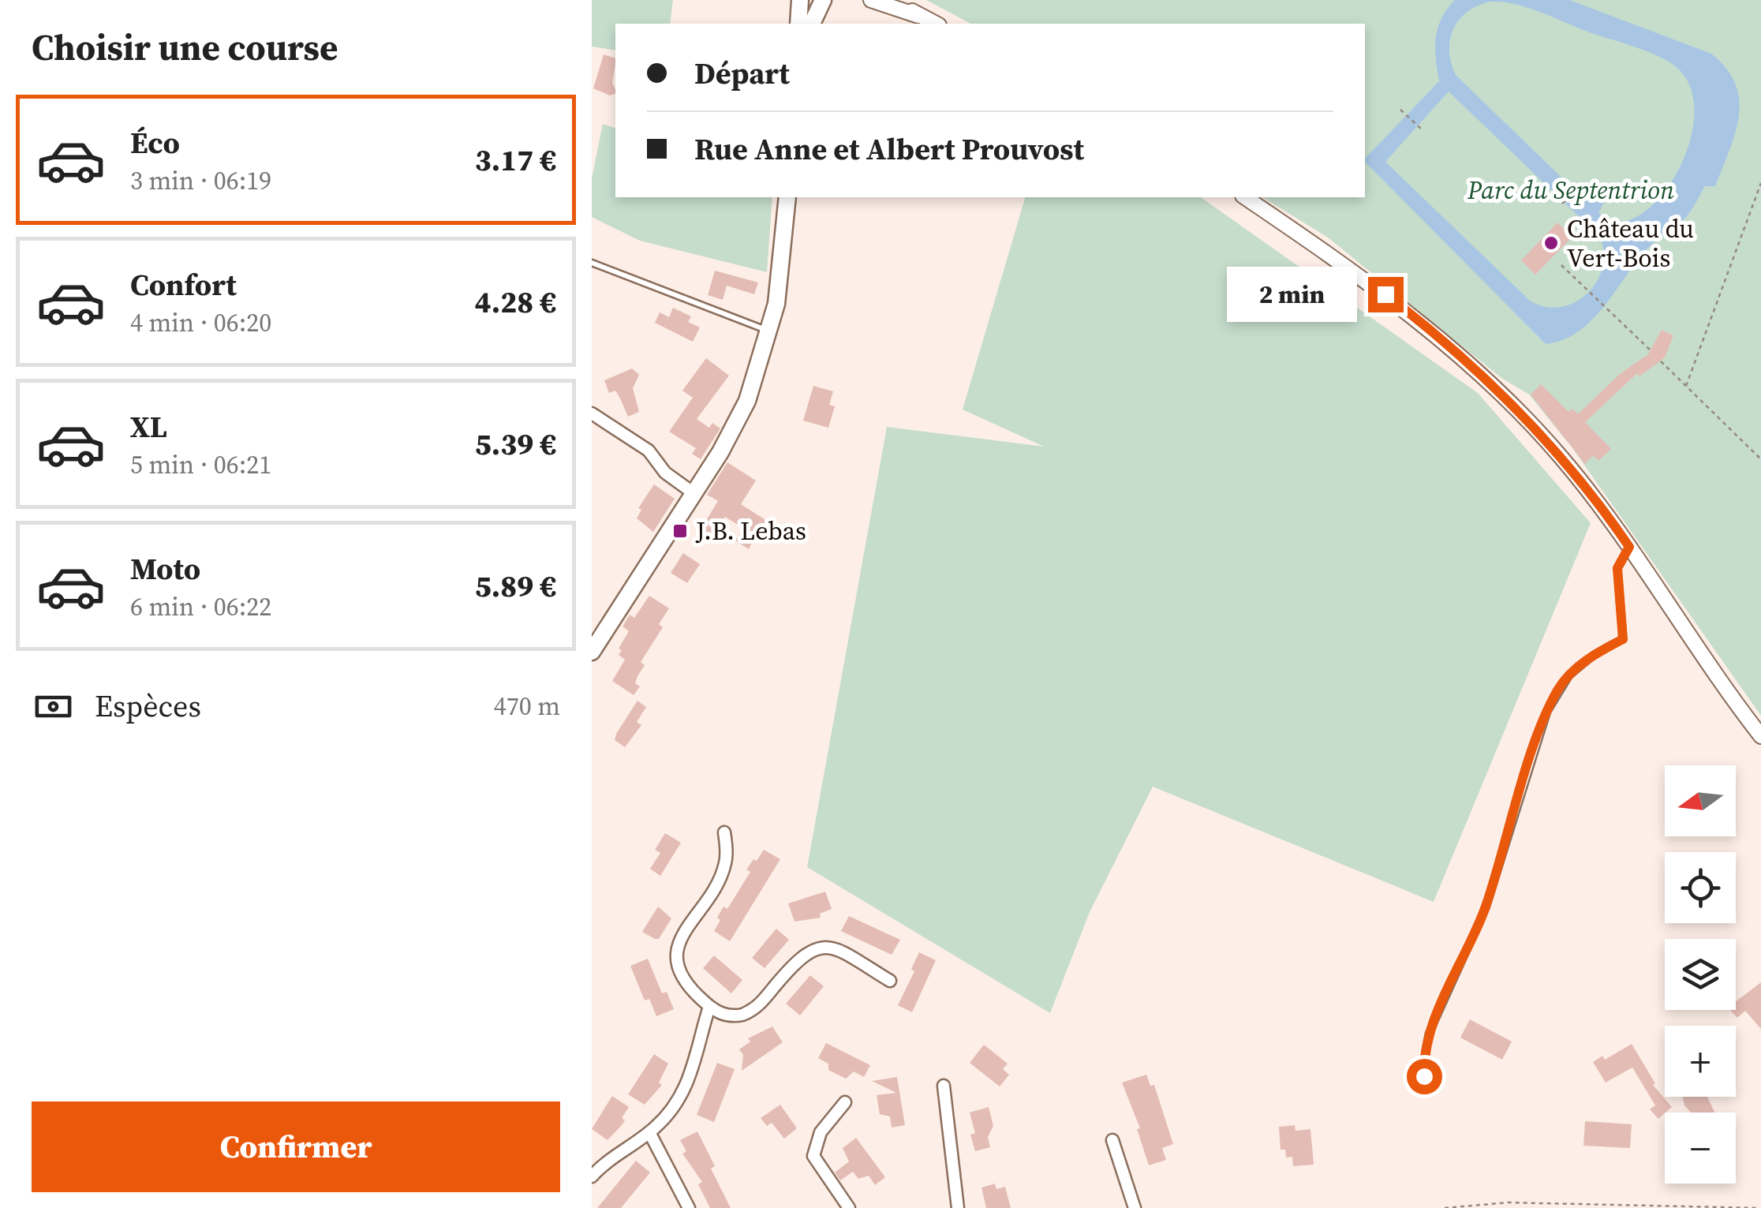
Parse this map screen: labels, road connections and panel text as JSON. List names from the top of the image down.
{
  "parks": ["Parc du Septentrion"],
  "places": {
    "other": ["Château du Vert-Bois"],
    "transit": ["J.B. Lebas"]
  },
  "north": "left",
  "page": {
    "heading": "Choisir une course",
    "banner": ["Départ", "Rue Anne et Albert Prouvost"],
    "list": [
      {
        "name": "Éco",
        "note": "3 min · 06:19",
        "value": "3.17 €"
      },
      {
        "name": "Confort",
        "note": "4 min · 06:20",
        "value": "4.28 €"
      },
      {
        "name": "XL",
        "note": "5 min · 06:21",
        "value": "5.39 €"
      },
      {
        "name": "Moto",
        "note": "6 min · 06:22",
        "value": "5.89 €"
      }
    ],
    "bubble": "2 min",
    "pay": ["Espèces", "470 m"],
    "map_buttons": ["+", "−"],
    "buttons": "Confirmer"
  }
}
